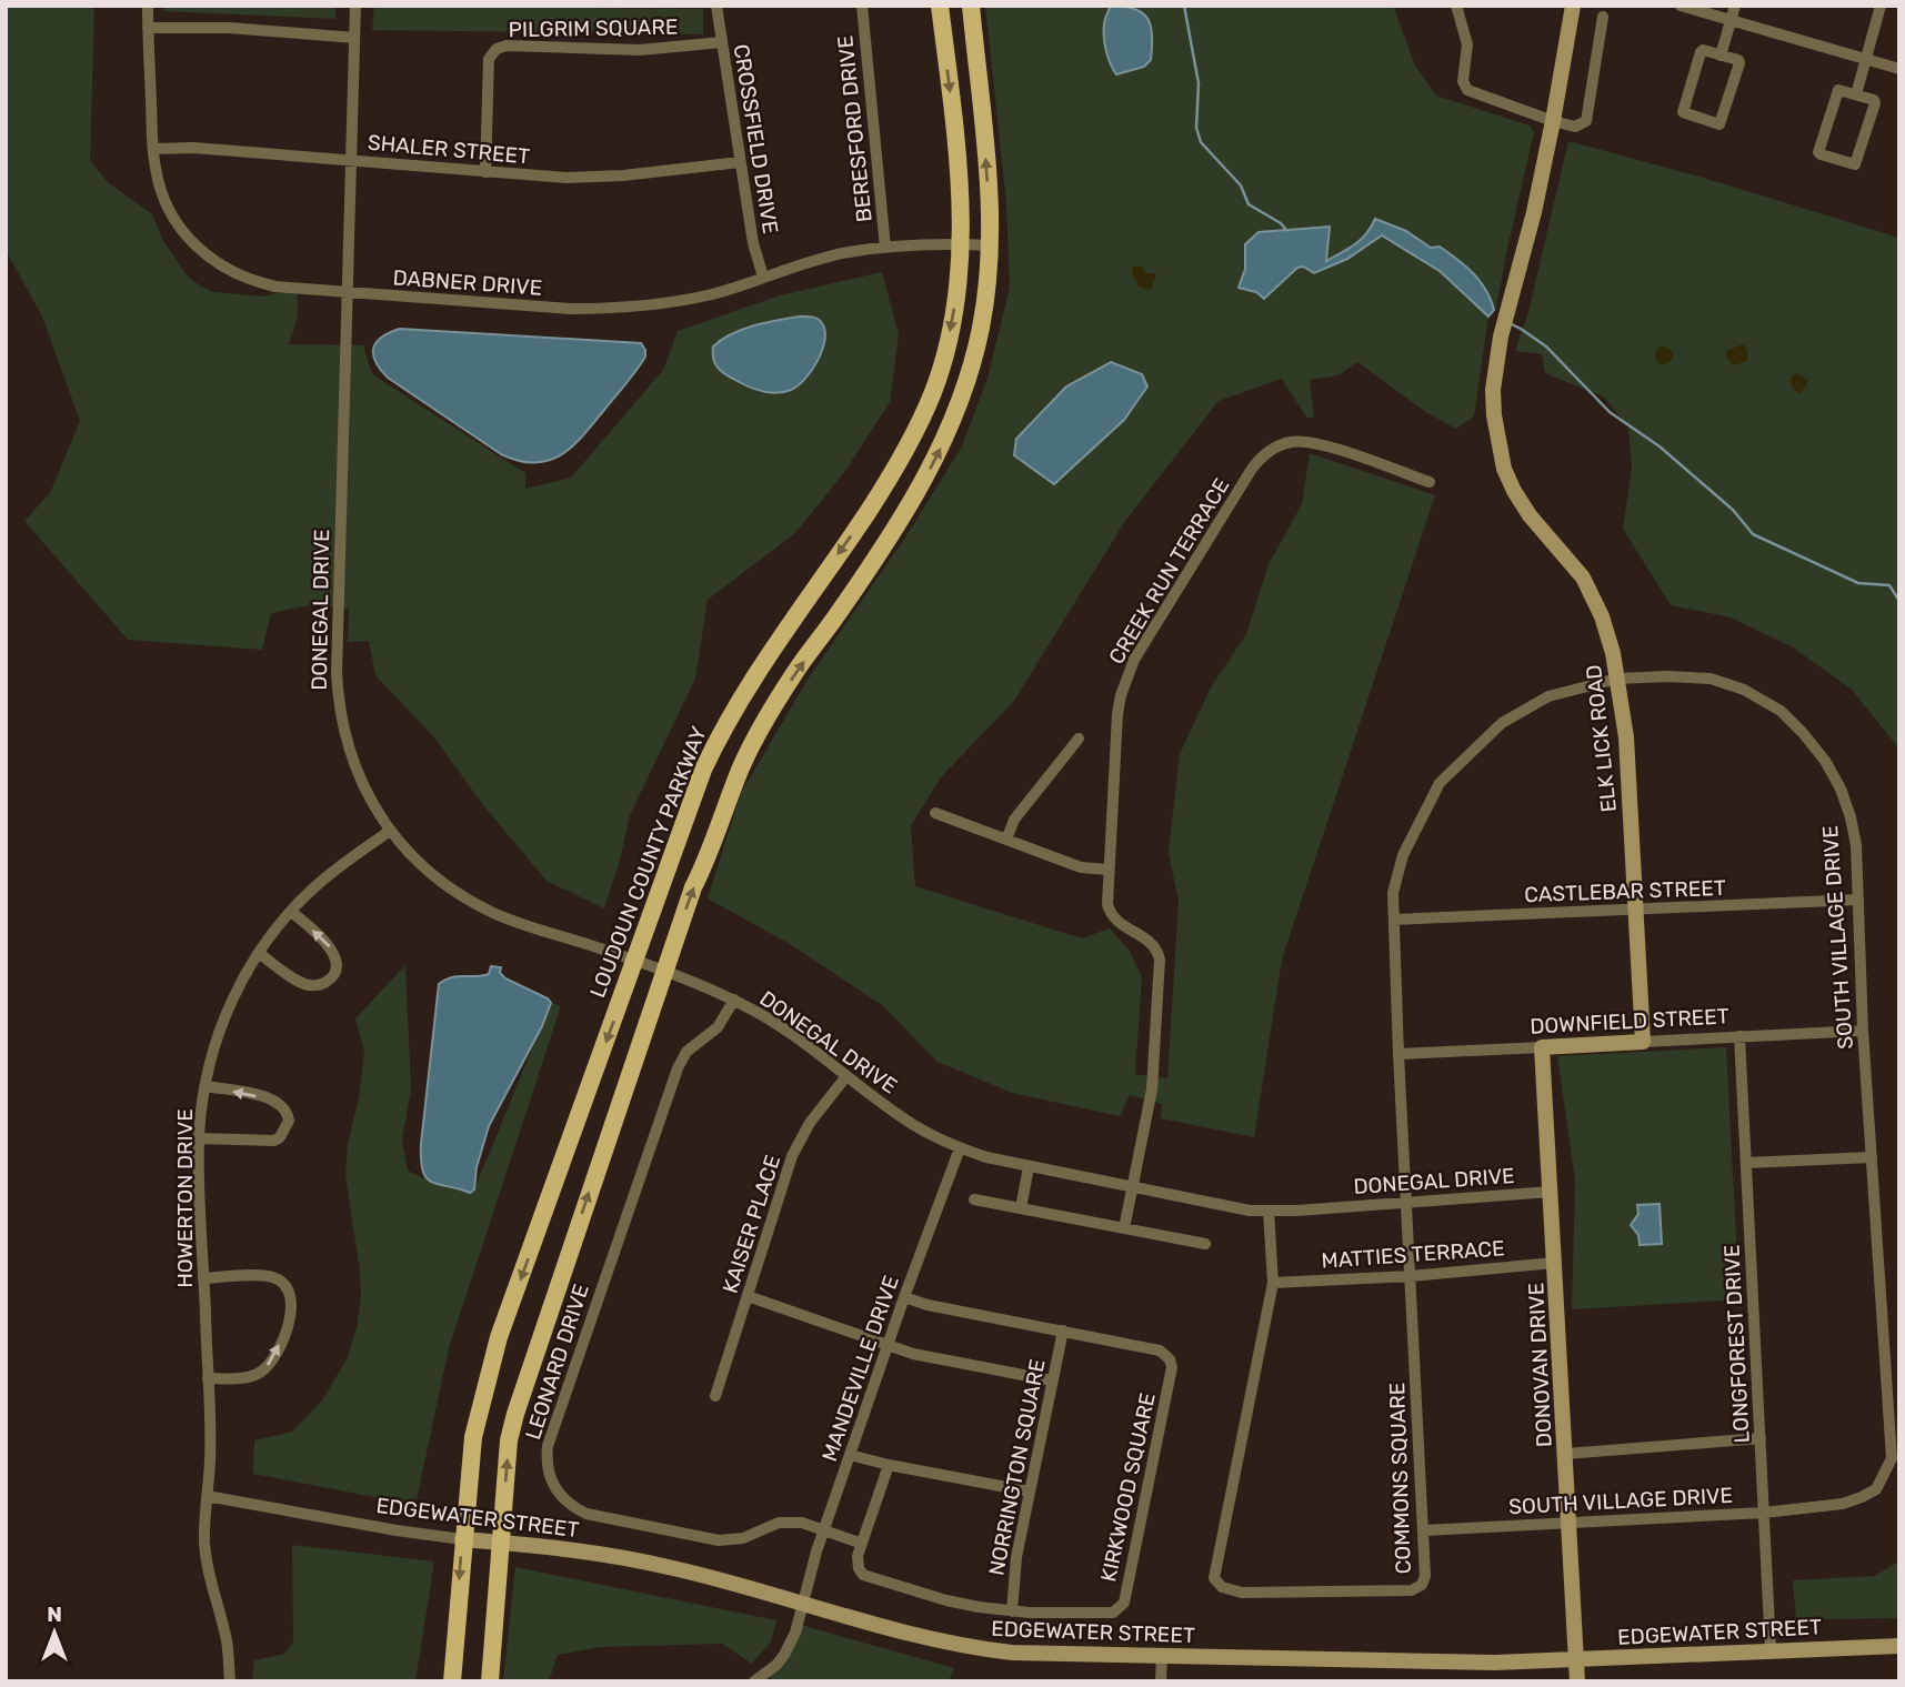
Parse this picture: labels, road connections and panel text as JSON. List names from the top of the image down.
{
  "streets": {
    "main road": ["LOUDOUN COUNTY PARKWAY"],
    "street": [
      "PILGRIM SQUARE",
      "BERESFORD DRIVE",
      "CROSSFIELD DRIVE",
      "SHALER STREET",
      "DABNER DRIVE",
      "CREEK RUN TERRACE",
      "DONEGAL DRIVE",
      "ELK LICK ROAD",
      "CASTLEBAR STREET",
      "SOUTH VILLAGE DRIVE",
      "DOWNFIELD STREET",
      "HOWERTON DRIVE",
      "KAISER PLACE",
      "MATTIES TERRACE",
      "LONGFOREST DRIVE",
      "LEONARD DRIVE",
      "DONOVAN DRIVE",
      "MANDEVILLE DRIVE",
      "NORRINGTON SQUARE",
      "COMMONS SQUARE",
      "KIRKWOOD SQUARE",
      "EDGEWATER STREET"
    ]
  },
  "crossings": [
    ["PILGRIM SQUARE", "CROSSFIELD DRIVE"],
    ["PILGRIM SQUARE", "SHALER STREET"],
    ["BERESFORD DRIVE", "DABNER DRIVE"],
    ["CROSSFIELD DRIVE", "SHALER STREET"],
    ["CROSSFIELD DRIVE", "DABNER DRIVE"],
    ["SHALER STREET", "DABNER DRIVE"],
    ["SHALER STREET", "DONEGAL DRIVE"],
    ["DABNER DRIVE", "DONEGAL DRIVE"],
    ["DABNER DRIVE", "LOUDOUN COUNTY PARKWAY"],
    ["CREEK RUN TERRACE", "DONEGAL DRIVE"],
    ["DONEGAL DRIVE", "LOUDOUN COUNTY PARKWAY"],
    ["DONEGAL DRIVE", "SOUTH VILLAGE DRIVE"],
    ["DONEGAL DRIVE", "HOWERTON DRIVE"],
    ["DONEGAL DRIVE", "KAISER PLACE"],
    ["DONEGAL DRIVE", "LEONARD DRIVE"],
    ["DONEGAL DRIVE", "DONOVAN DRIVE"],
    ["DONEGAL DRIVE", "MANDEVILLE DRIVE"],
    ["DONEGAL DRIVE", "COMMONS SQUARE"],
    ["ELK LICK ROAD", "CASTLEBAR STREET"],
    ["ELK LICK ROAD", "SOUTH VILLAGE DRIVE"],
    ["ELK LICK ROAD", "DOWNFIELD STREET"],
    ["LOUDOUN COUNTY PARKWAY", "EDGEWATER STREET"],
    ["CASTLEBAR STREET", "SOUTH VILLAGE DRIVE"],
    ["SOUTH VILLAGE DRIVE", "DOWNFIELD STREET"],
    ["SOUTH VILLAGE DRIVE", "LONGFOREST DRIVE"],
    ["SOUTH VILLAGE DRIVE", "DONOVAN DRIVE"],
    ["SOUTH VILLAGE DRIVE", "COMMONS SQUARE"],
    ["DOWNFIELD STREET", "LONGFOREST DRIVE"],
    ["DOWNFIELD STREET", "DONOVAN DRIVE"],
    ["HOWERTON DRIVE", "EDGEWATER STREET"],
    ["MATTIES TERRACE", "DONOVAN DRIVE"],
    ["MATTIES TERRACE", "COMMONS SQUARE"],
    ["LONGFOREST DRIVE", "EDGEWATER STREET"],
    ["LEONARD DRIVE", "MANDEVILLE DRIVE"],
    ["LEONARD DRIVE", "KIRKWOOD SQUARE"],
    ["DONOVAN DRIVE", "EDGEWATER STREET"],
    ["MANDEVILLE DRIVE", "KIRKWOOD SQUARE"],
    ["MANDEVILLE DRIVE", "EDGEWATER STREET"],
    ["NORRINGTON SQUARE", "KIRKWOOD SQUARE"]
  ],
  "north": "top"
}
